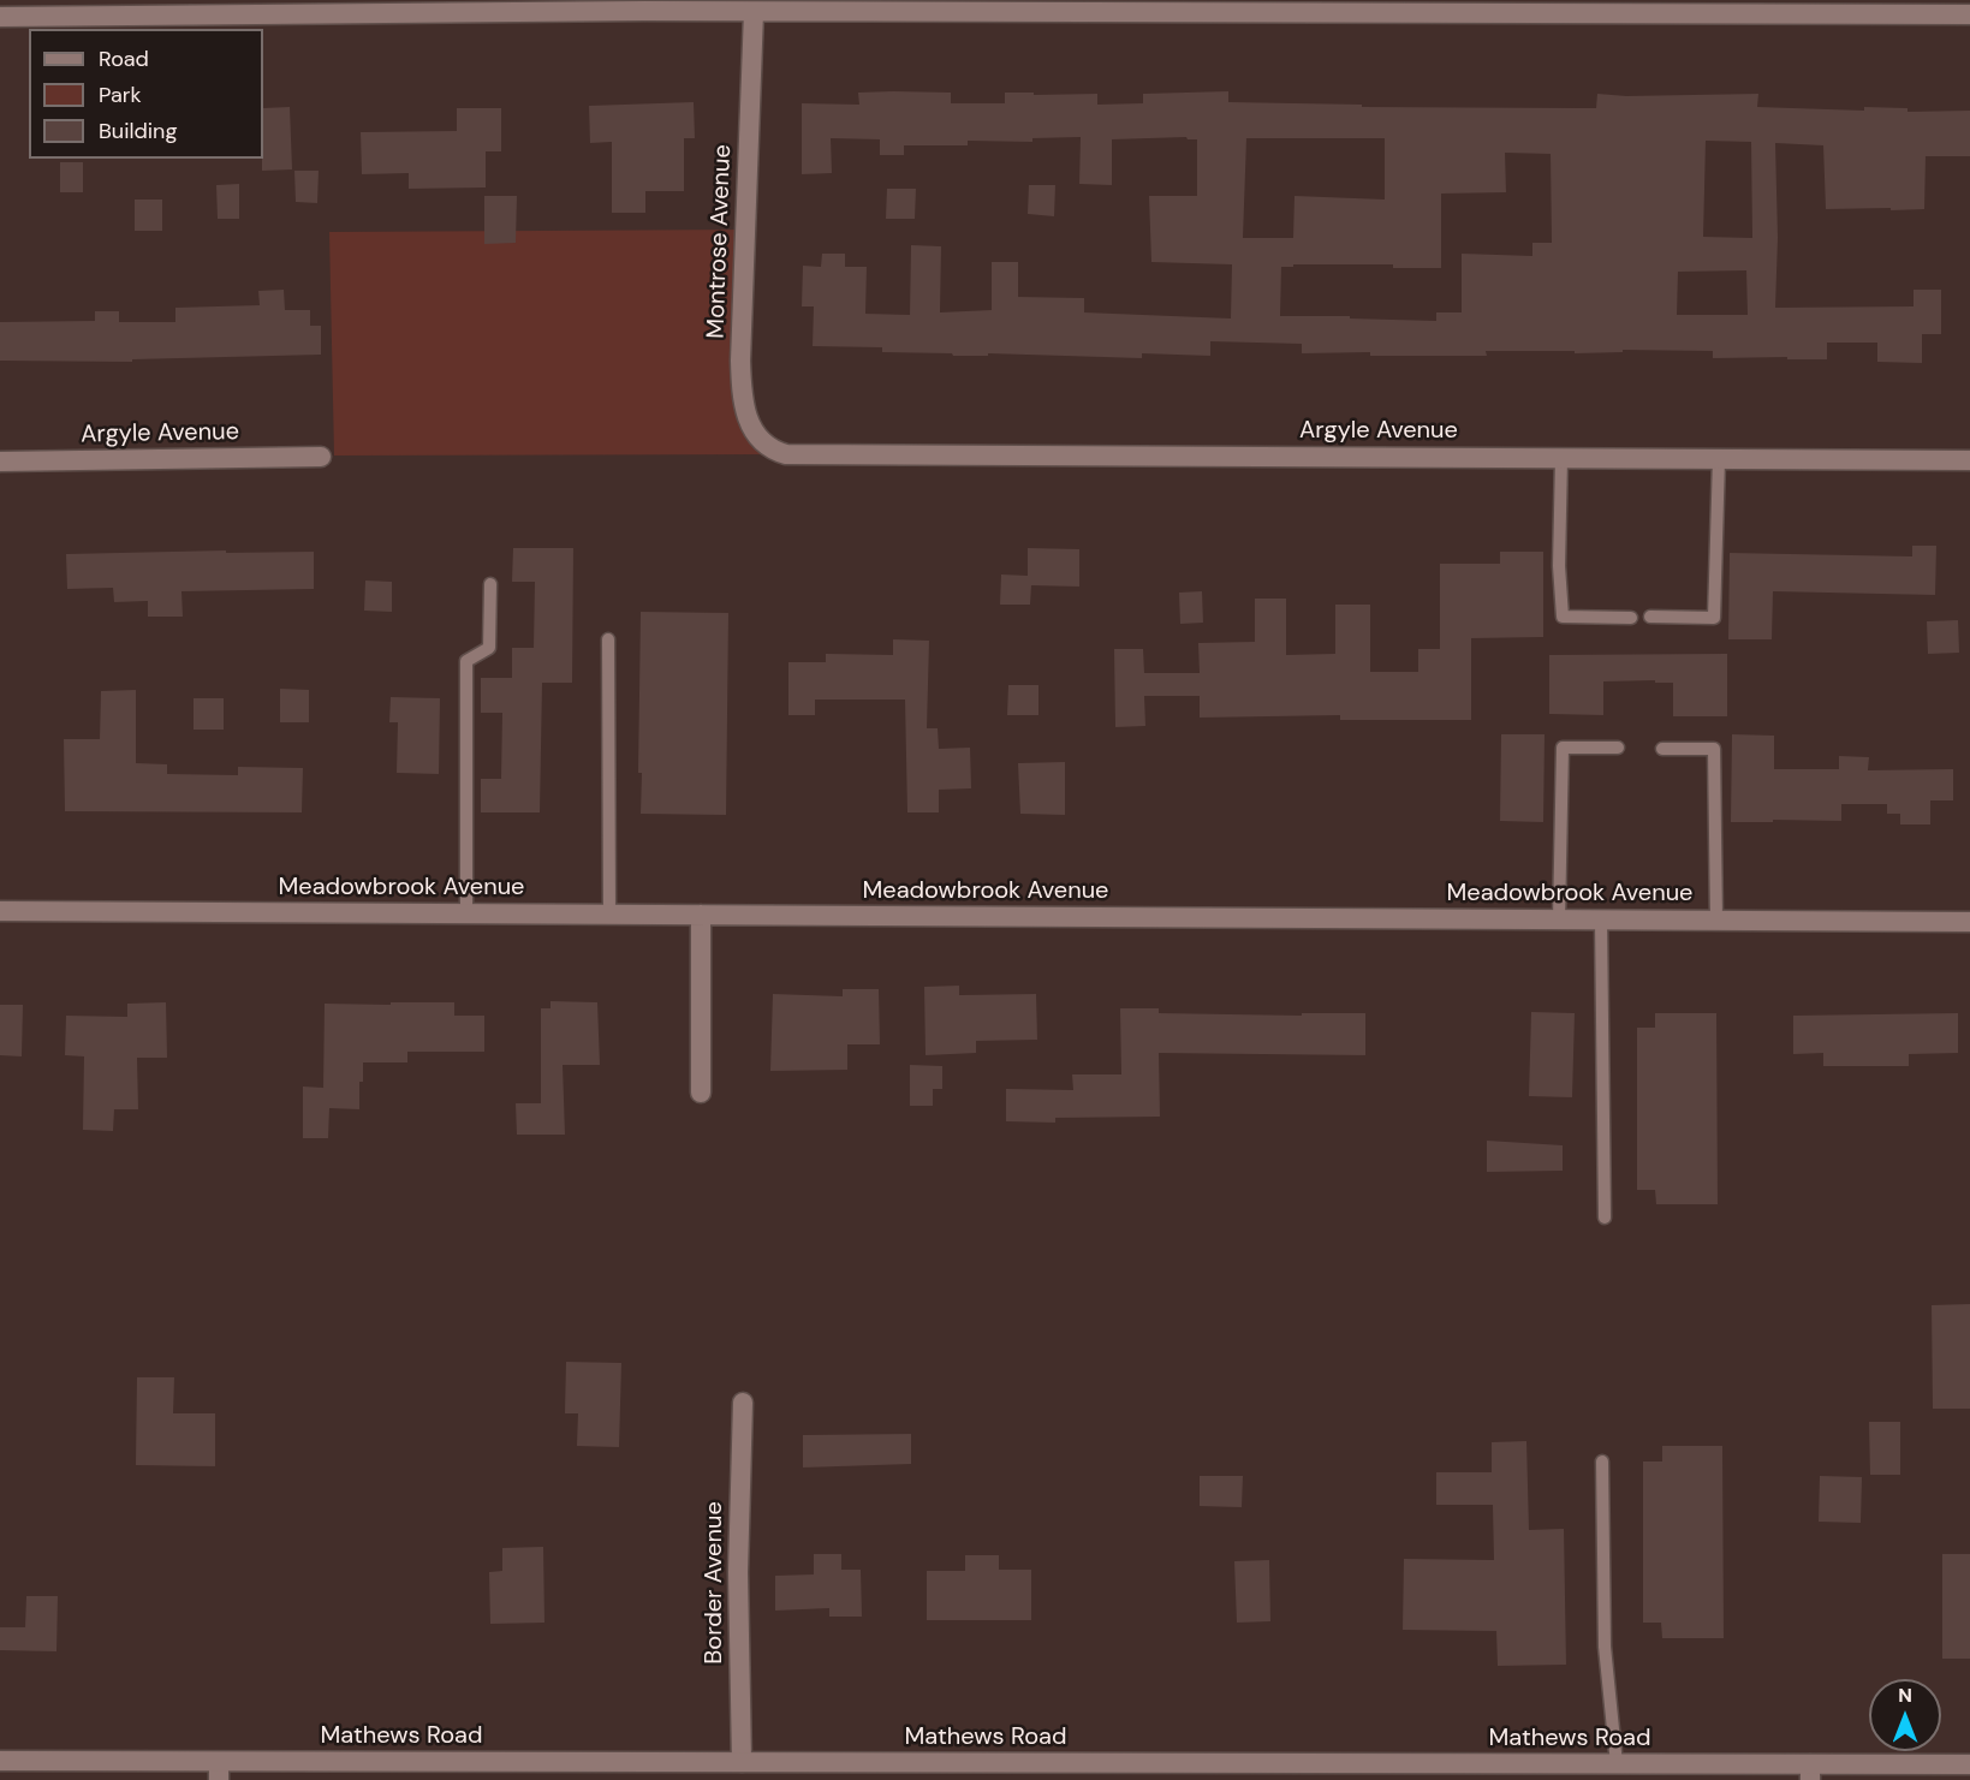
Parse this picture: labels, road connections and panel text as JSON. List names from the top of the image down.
{
  "streets": {
    "street": [
      "Montrose Avenue",
      "Argyle Avenue",
      "Meadowbrook Avenue",
      "Border Avenue",
      "Mathews Road"
    ]
  },
  "crossings": [
    ["Montrose Avenue", "Argyle Avenue"],
    ["Border Avenue", "Mathews Road"]
  ],
  "legend": ["Road", "Park", "Building"],
  "north": "top"
}
